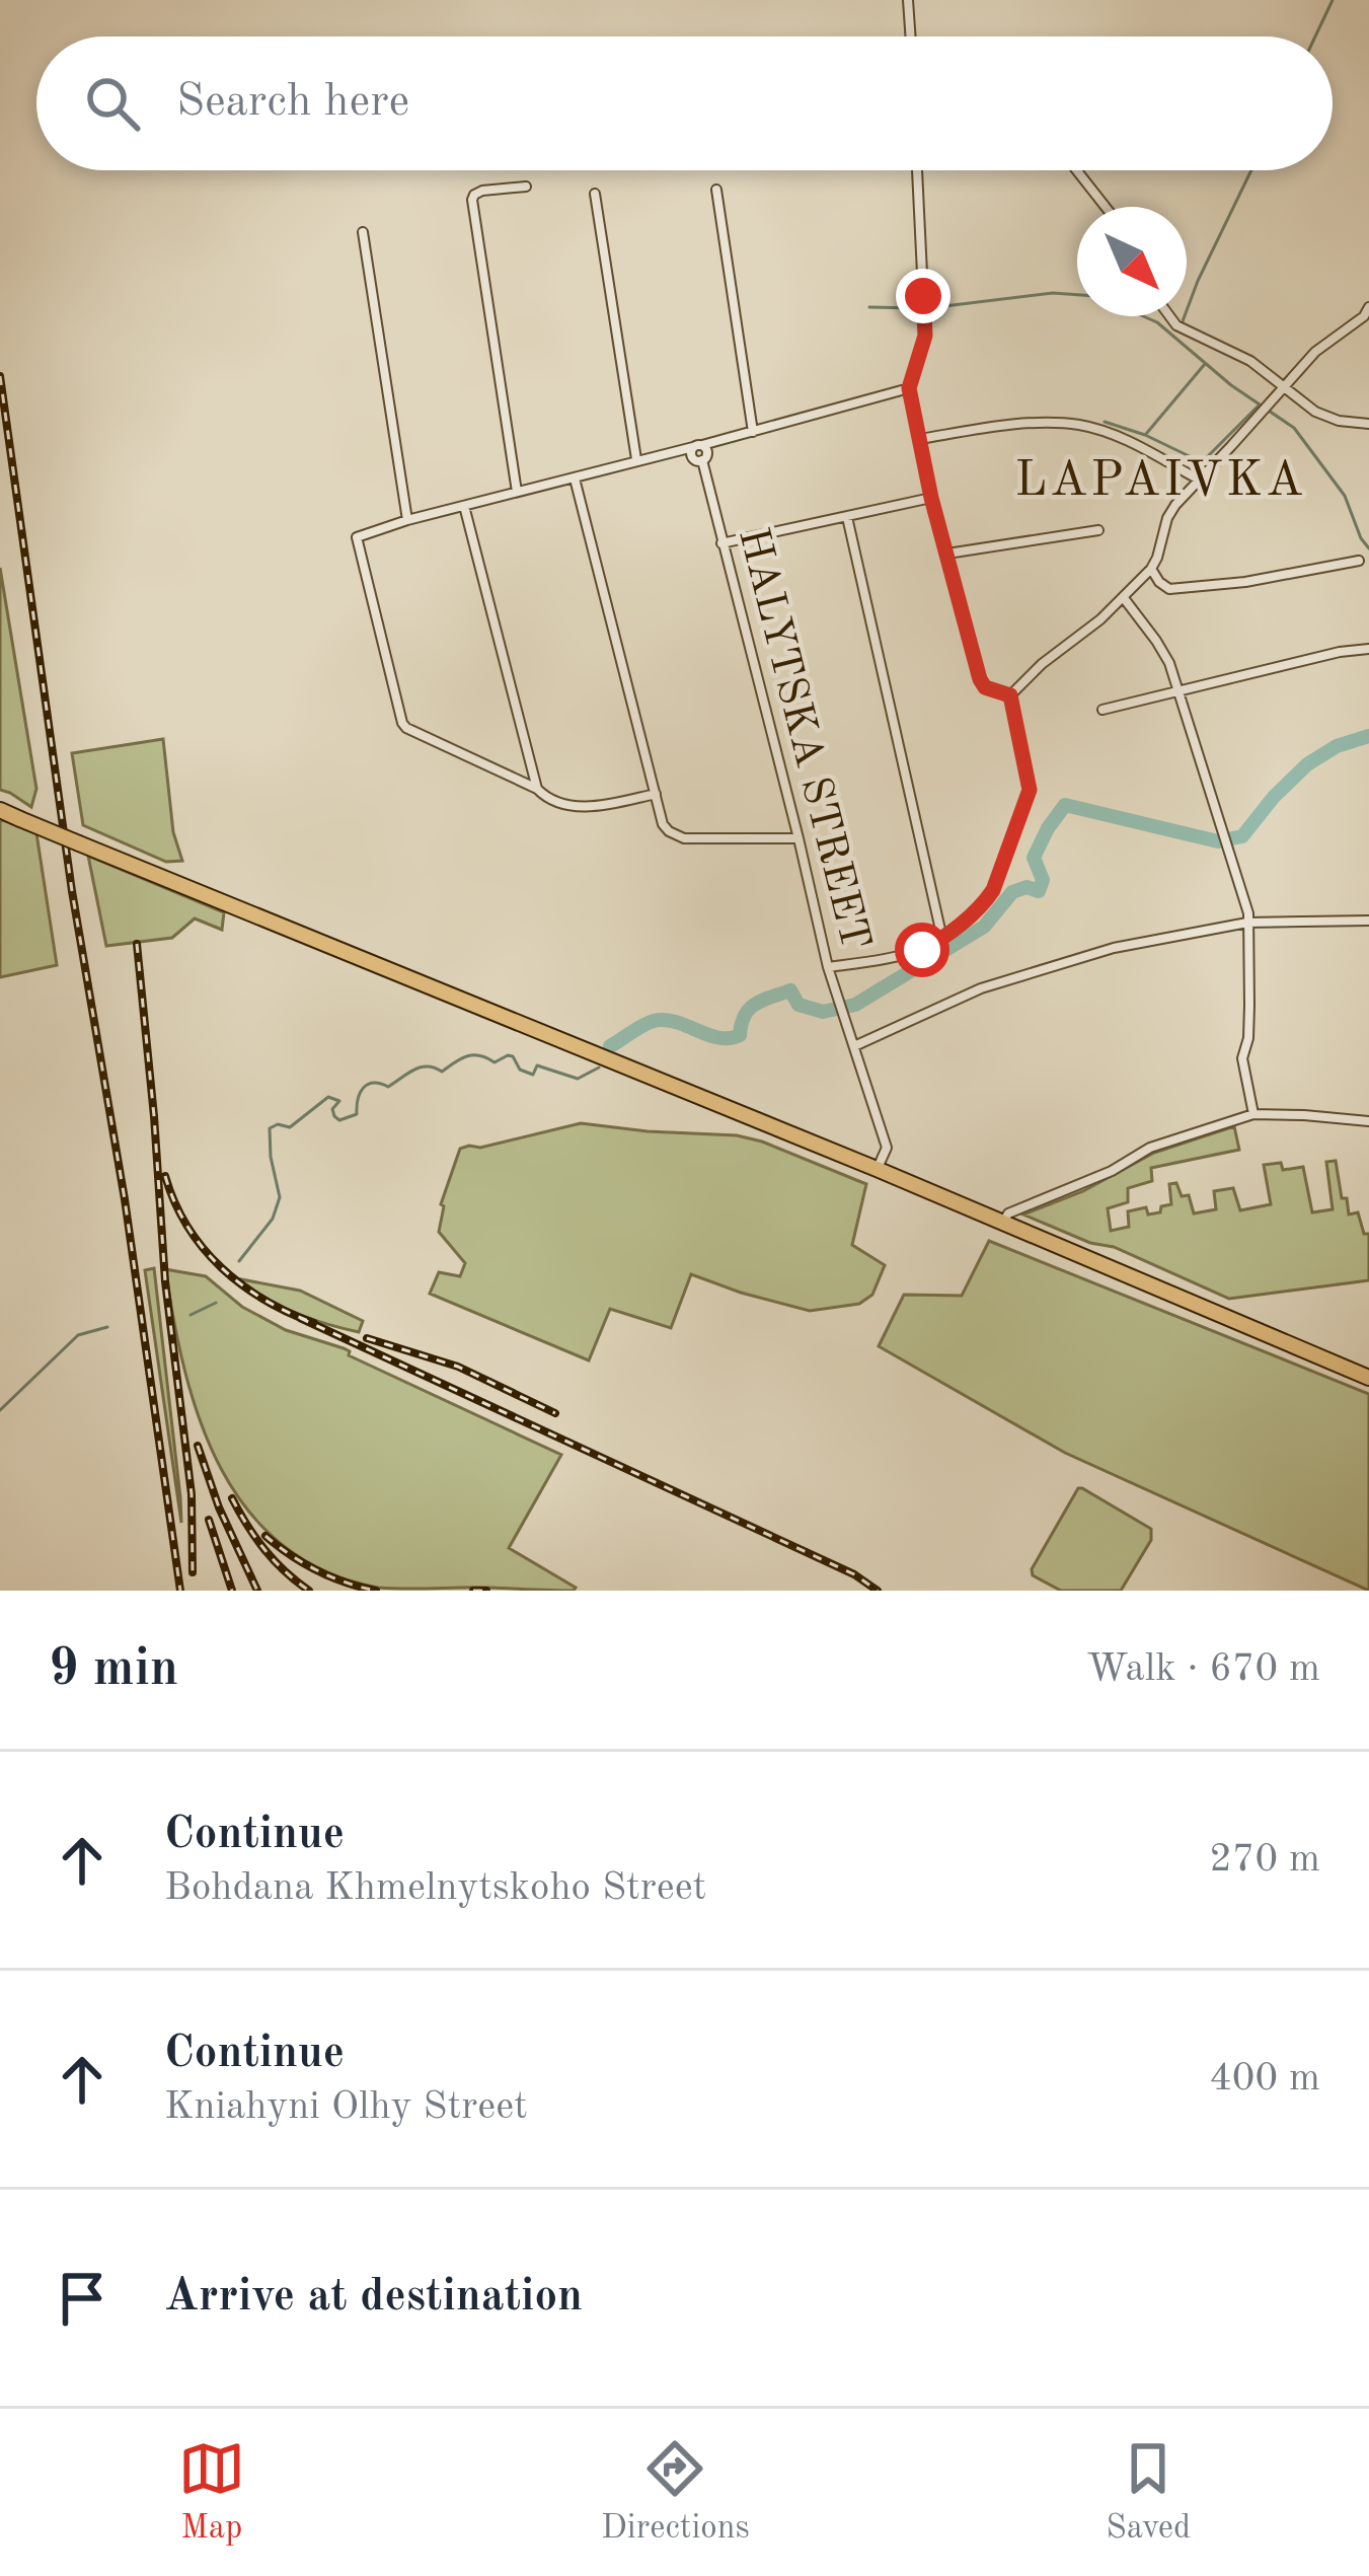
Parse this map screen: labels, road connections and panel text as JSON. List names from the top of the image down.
{
  "streets": {
    "street": ["HALYTSKA STREET"]
  },
  "districts": ["LAPAIVKA"],
  "north": "bottom right",
  "page": {
    "search": "Search here",
    "heading": ["9 min", "Walk · 670 m"],
    "list": [
      ["Continue", "Bohdana Khmelnytskoho Street", "270 m"],
      ["Continue", "Kniahyni Olhy Street", "400 m"],
      "Arrive at destination"
    ],
    "nav": ["Map", "Directions", "Saved"]
  }
}
